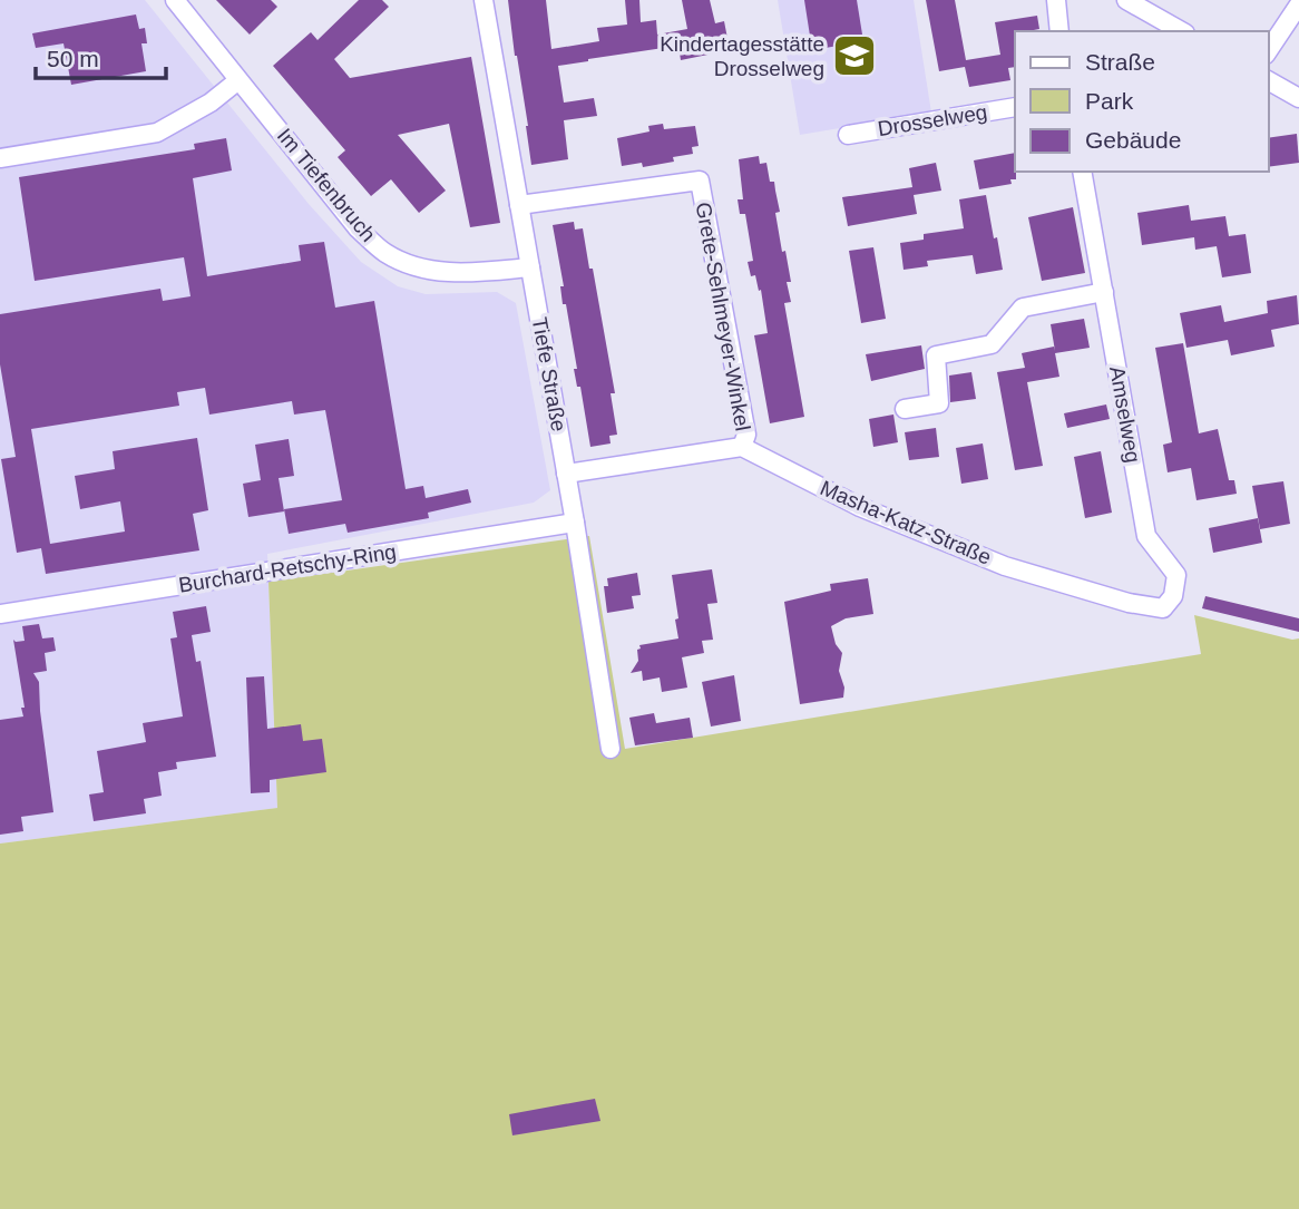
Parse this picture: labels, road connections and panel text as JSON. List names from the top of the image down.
{
  "streets": {
    "street": [
      "Drosselweg",
      "Im Tiefenbruch",
      "Grete-Sehlmeyer-Winkel",
      "Tiefe Straße",
      "Amselweg",
      "Masha-Katz-Straße",
      "Burchard-Retschy-Ring"
    ]
  },
  "crossings": [
    ["Im Tiefenbruch", "Tiefe Straße"],
    ["Grete-Sehlmeyer-Winkel", "Tiefe Straße"],
    ["Grete-Sehlmeyer-Winkel", "Masha-Katz-Straße"],
    ["Tiefe Straße", "Burchard-Retschy-Ring"],
    ["Amselweg", "Masha-Katz-Straße"]
  ],
  "places": {
    "school or university": ["Kindertagesstätte Drosselweg"]
  },
  "legend": ["Straße", "Park", "Gebäude"],
  "scale_bar": "50 m"
}
